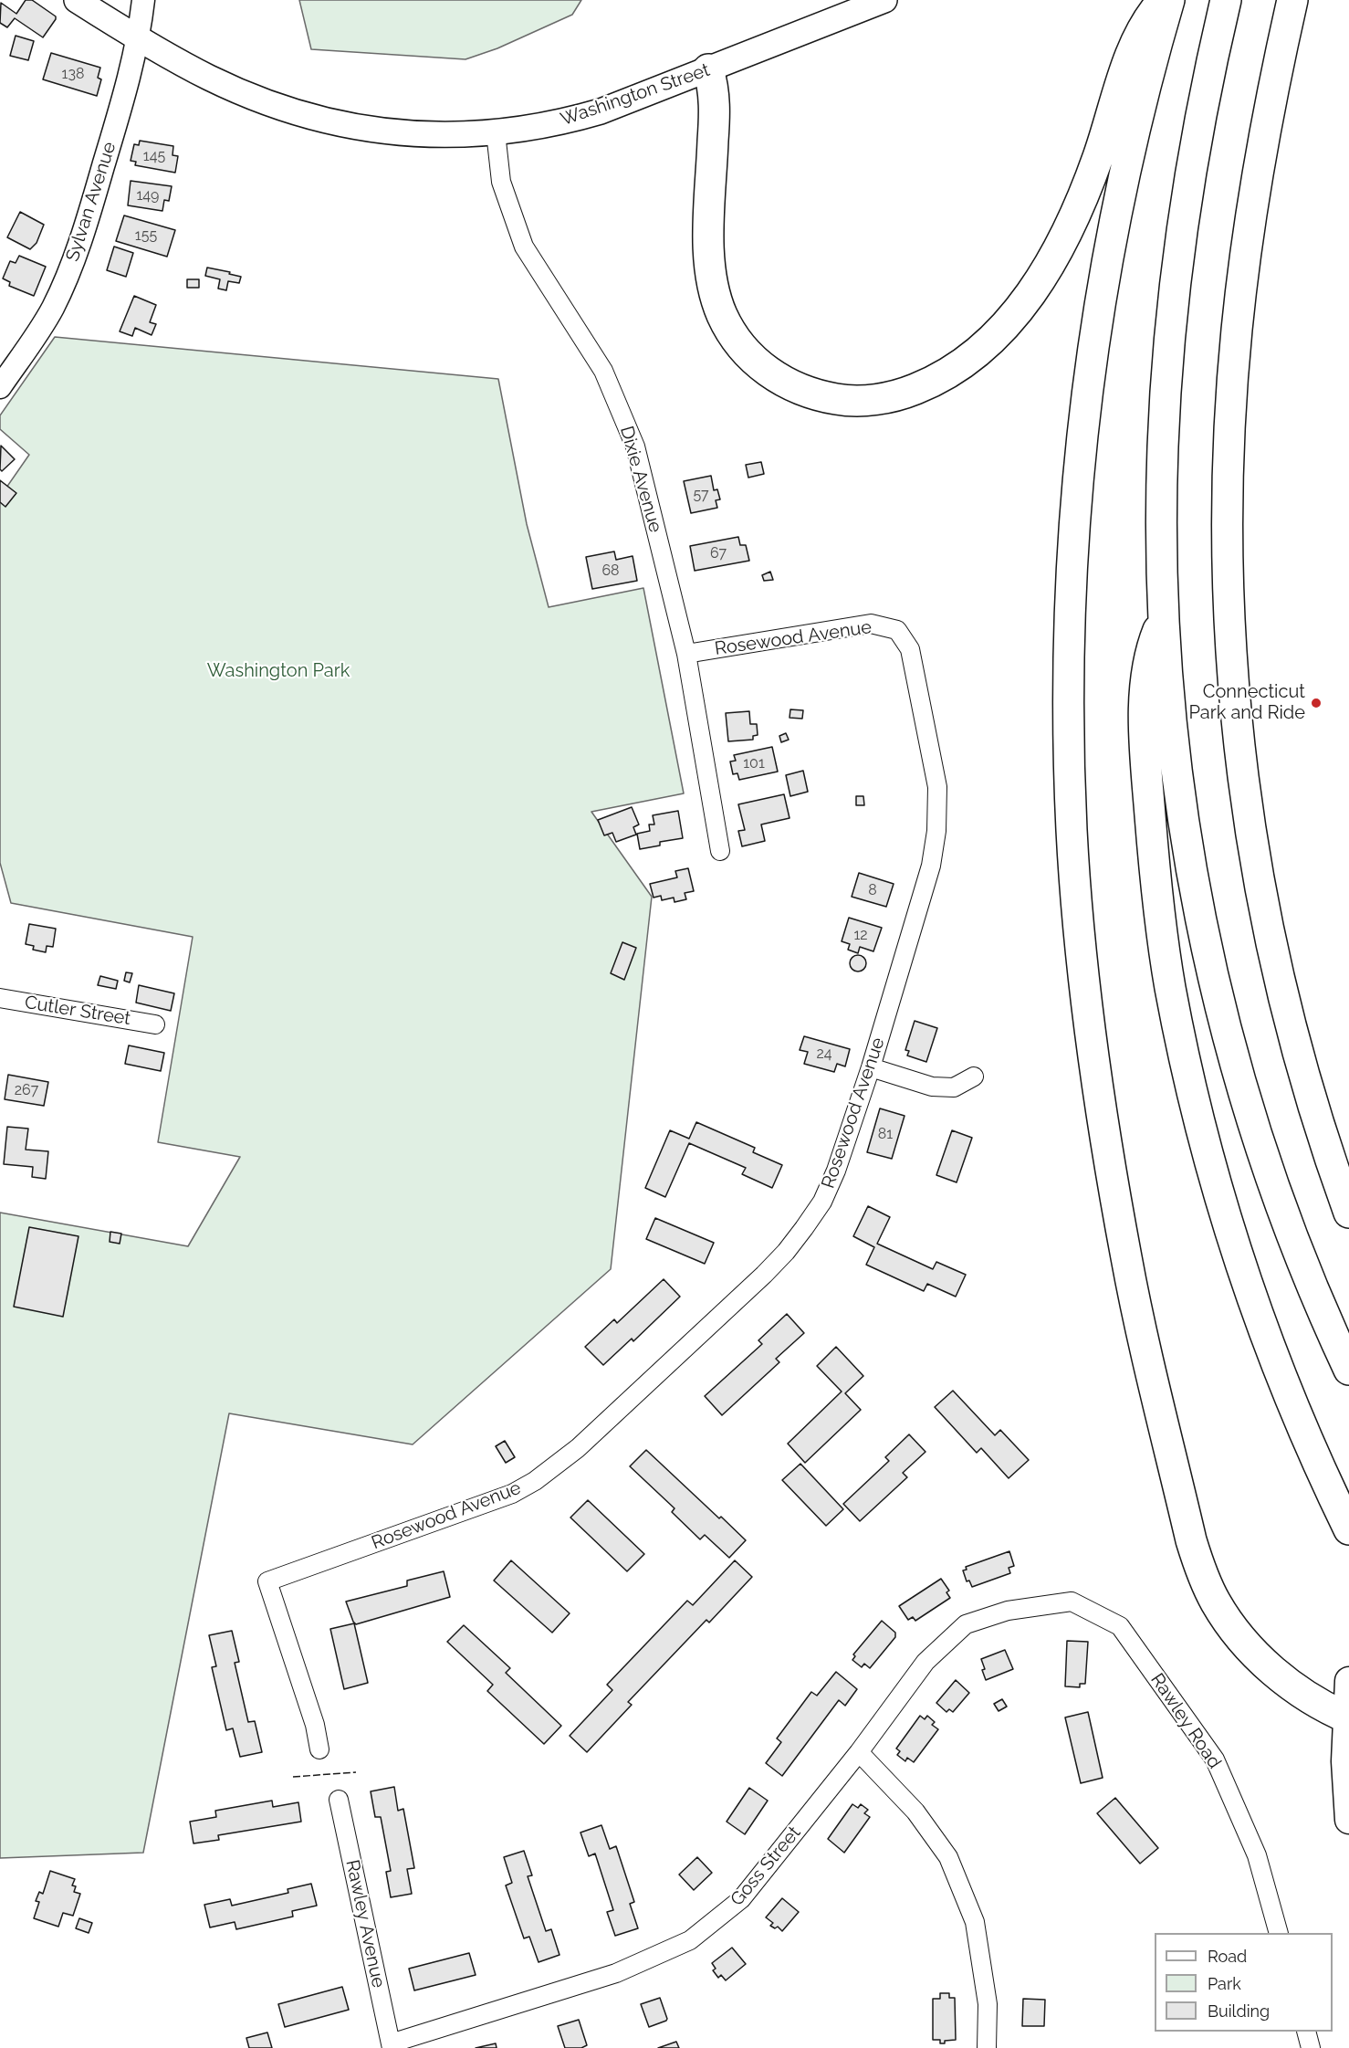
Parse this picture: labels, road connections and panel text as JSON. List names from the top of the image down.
{
  "streets": {
    "main road": ["Washington Street"],
    "street": [
      "Sylvan Avenue",
      "Dixie Avenue",
      "Rosewood Avenue",
      "Cutler Street",
      "Rawley Road",
      "Goss Street",
      "Rawley Avenue"
    ]
  },
  "crossings": [
    ["Washington Street", "Sylvan Avenue"],
    ["Washington Street", "Dixie Avenue"],
    ["Dixie Avenue", "Rosewood Avenue"],
    ["Rawley Road", "Goss Street"],
    ["Goss Street", "Rawley Avenue"]
  ],
  "parks": ["Washington Park"],
  "places": ["Connecticut Park and Ride"],
  "house_numbers": [
    "138",
    "145",
    "149",
    "155",
    "57",
    "67",
    "68",
    "101",
    "8",
    "12",
    "24",
    "267",
    "81"
  ],
  "legend": ["Road", "Park", "Building"]
}
